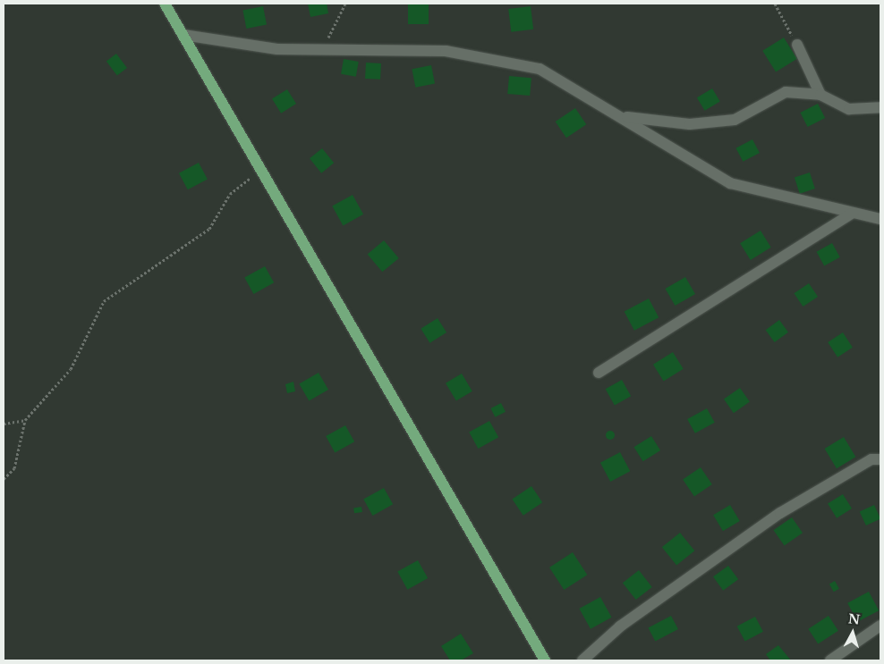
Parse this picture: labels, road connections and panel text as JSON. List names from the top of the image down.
{
  "north": "top"
}
